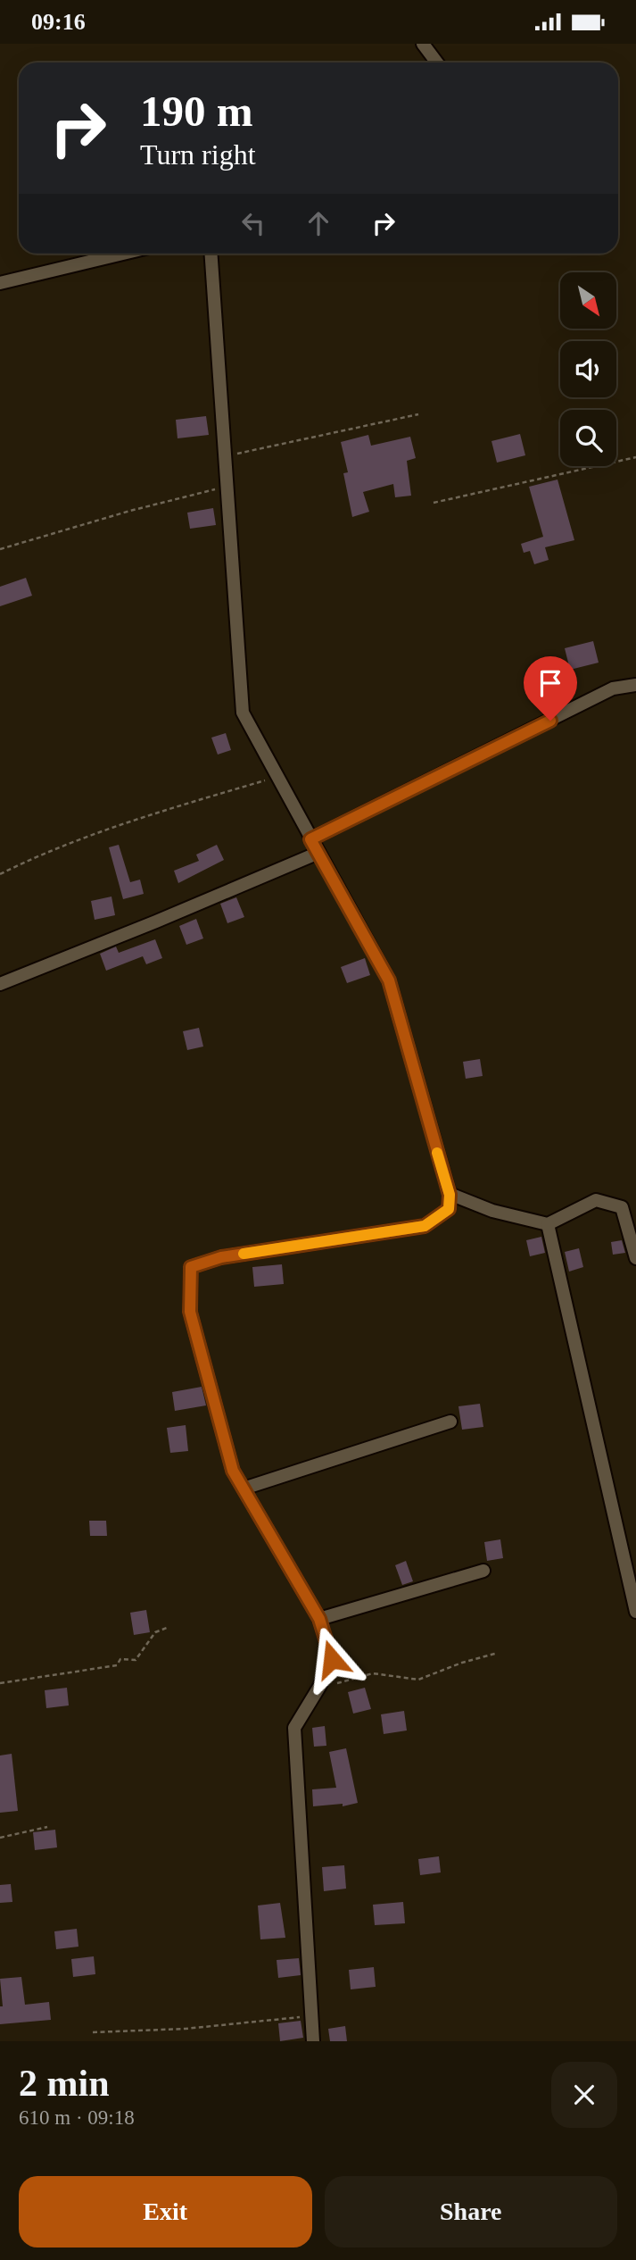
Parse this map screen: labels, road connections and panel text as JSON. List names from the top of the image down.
{
  "north": "bottom right",
  "page": {
    "status": "09:16",
    "turn": ["190 m", "Turn right"],
    "heading": ["2 min", "610 m · 09:18"],
    "buttons": ["Exit", "Share"]
  }
}
